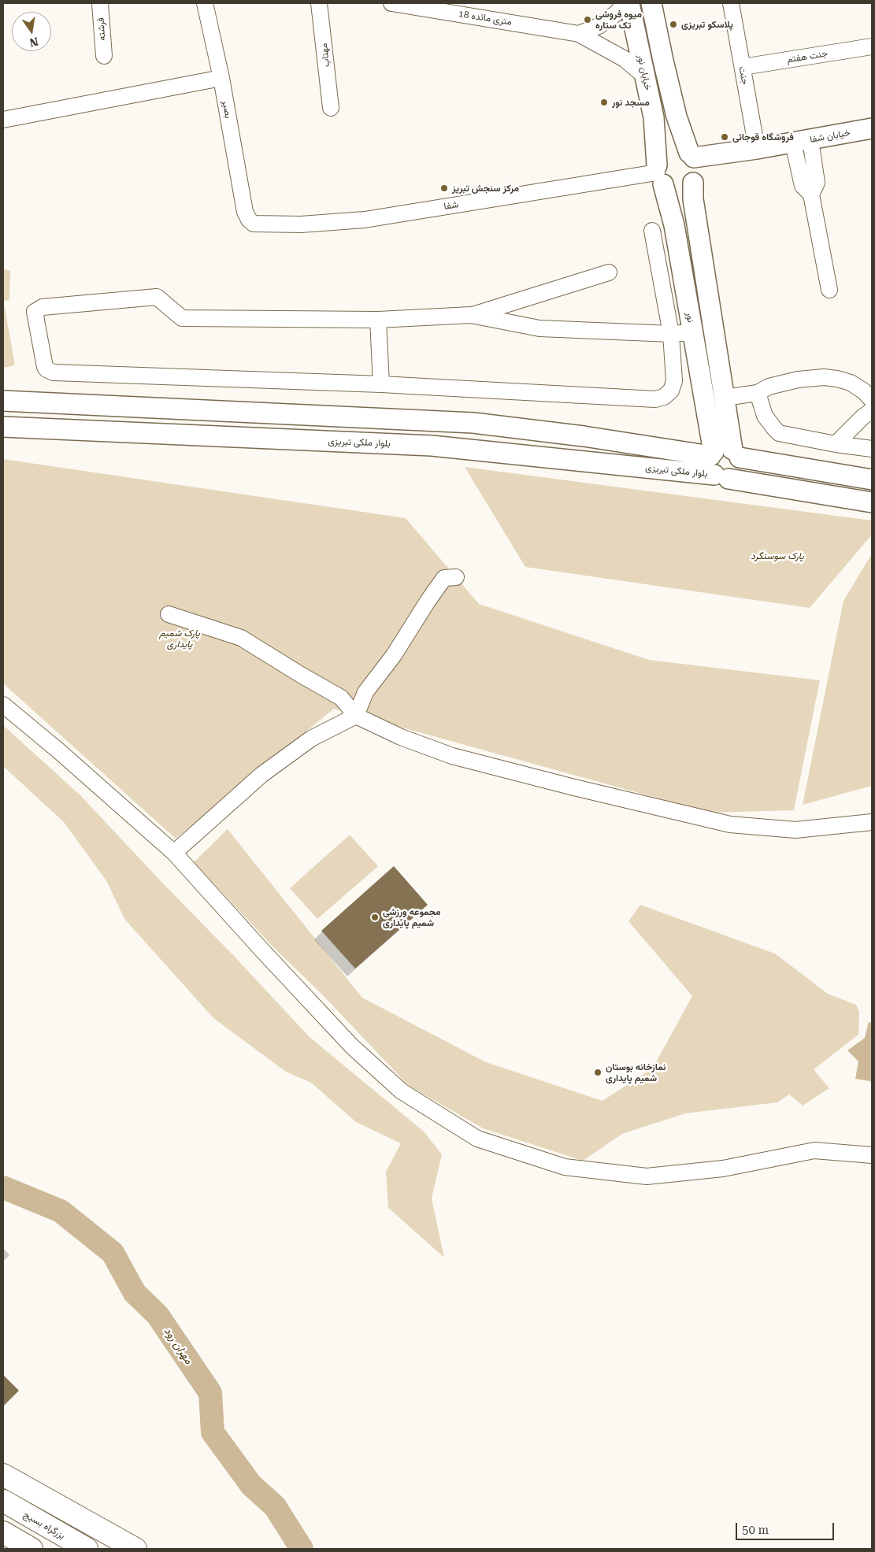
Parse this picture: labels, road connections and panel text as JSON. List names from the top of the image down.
{
  "streets": {
    "highway": ["بزرگراه بسیج"],
    "main road": [
      "خیابان نور",
      "خیابان شفا",
      "نور",
      "بلوار ملکى تبریزى"
    ],
    "street": [
      "18 متری مائده",
      "فرشته",
      "مهتاب",
      "جنت هفتم",
      "جنت",
      "بصیر",
      "شفا"
    ]
  },
  "crossings": [
    ["جنت هفتم", "جنت"],
    ["خیابان نور", "خیابان شفا"],
    ["خیابان نور", "شفا"],
    ["خیابان نور", "نور"],
    ["جنت", "خیابان شفا"],
    ["بصیر", "شفا"],
    ["خیابان شفا", "شفا"],
    ["خیابان شفا", "نور"],
    ["شفا", "نور"],
    ["نور", "بلوار ملکى تبریزى"]
  ],
  "water": ["مهران رود"],
  "parks": ["پارک سوسنگرد", "پارک شمیم پایداری"],
  "places": [
    "میوه فروشی تک ستاره",
    "پلاسکو تبریزی",
    "مسجد نور",
    "فروشگاه قوجائی",
    "مرکز سنجش تبریز",
    "مجموعه ورزشی شمیم پایداری",
    "نمازخانه بوستان شمیم پایداری"
  ],
  "scale_bar": "50 m",
  "north": "bottom"
}
